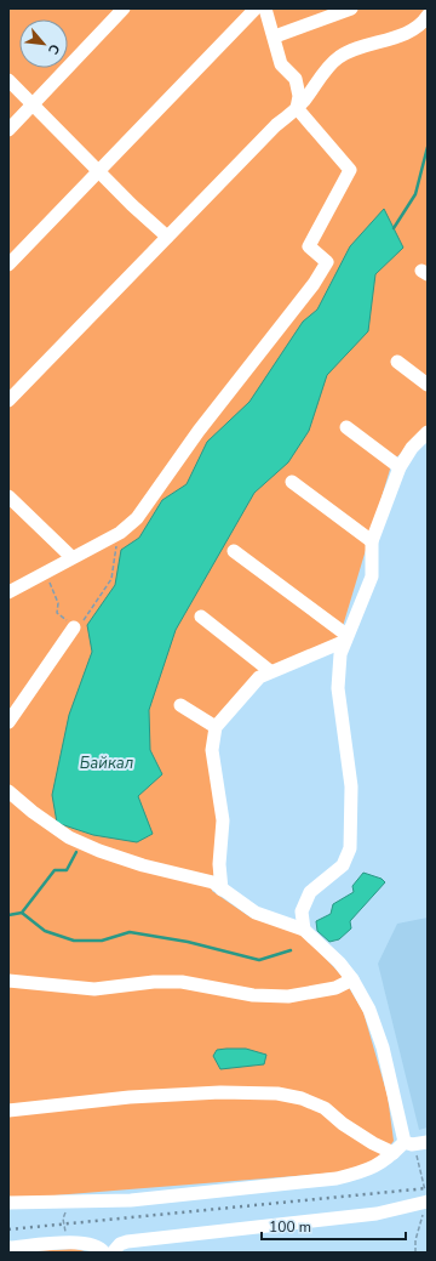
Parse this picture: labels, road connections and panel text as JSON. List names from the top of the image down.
{
  "water": ["Байкал"],
  "scale_bar": "100 m",
  "north": "bottom right"
}
